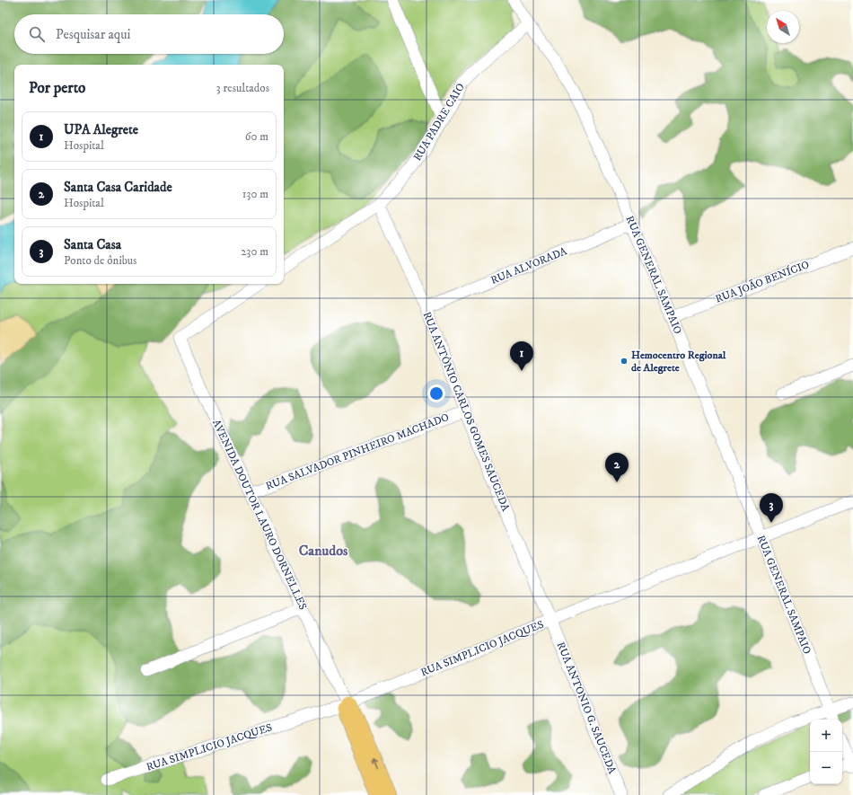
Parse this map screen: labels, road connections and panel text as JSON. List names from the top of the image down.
{
  "streets": {
    "main road": ["AVENIDA DOUTOR LAURO DORNELLES"],
    "street": [
      "RUA PADRE CAIO",
      "RUA ALVORADA",
      "RUA GENERAL SAMPAIO",
      "RUA JOÃO BENÍCIO",
      "RUA ANTÔNIO CARLOS GOMES SAUCEDA",
      "RUA SALVADOR PINHEIRO MACHADO",
      "RUA SIMPLICIO JACQUES",
      "RUA ANTONIO G. SAUCEDA"
    ]
  },
  "crossings": [
    ["RUA PADRE CAIO", "RUA GENERAL SAMPAIO"],
    ["RUA PADRE CAIO", "RUA ANTÔNIO CARLOS GOMES SAUCEDA"],
    ["RUA ALVORADA", "RUA GENERAL SAMPAIO"],
    ["RUA ALVORADA", "RUA ANTÔNIO CARLOS GOMES SAUCEDA"],
    ["RUA GENERAL SAMPAIO", "RUA JOÃO BENÍCIO"],
    ["RUA GENERAL SAMPAIO", "RUA SIMPLICIO JACQUES"],
    ["RUA ANTÔNIO CARLOS GOMES SAUCEDA", "RUA SALVADOR PINHEIRO MACHADO"],
    ["RUA ANTÔNIO CARLOS GOMES SAUCEDA", "RUA SIMPLICIO JACQUES"],
    ["RUA ANTÔNIO CARLOS GOMES SAUCEDA", "RUA ANTONIO G. SAUCEDA"],
    ["RUA SALVADOR PINHEIRO MACHADO", "AVENIDA DOUTOR LAURO DORNELLES"],
    ["AVENIDA DOUTOR LAURO DORNELLES", "RUA SIMPLICIO JACQUES"],
    ["RUA SIMPLICIO JACQUES", "RUA ANTONIO G. SAUCEDA"]
  ],
  "districts": ["Canudos"],
  "places": ["Hemocentro Regional de Alegrete"],
  "north": "top left",
  "page": {
    "search": "Pesquisar aqui",
    "heading": ["Por perto", "3 resultados"],
    "list": [
      {
        "mark": "1",
        "name": "UPA Alegrete",
        "note": "Hospital",
        "value": "60 m"
      },
      {
        "mark": "2",
        "name": "Santa Casa Caridade",
        "note": "Hospital",
        "value": "130 m"
      },
      {
        "mark": "3",
        "name": "Santa Casa",
        "note": "Ponto de ônibus",
        "value": "230 m"
      }
    ],
    "pins": ["1", "2", "3"],
    "map_buttons": ["+", "−"]
  }
}
